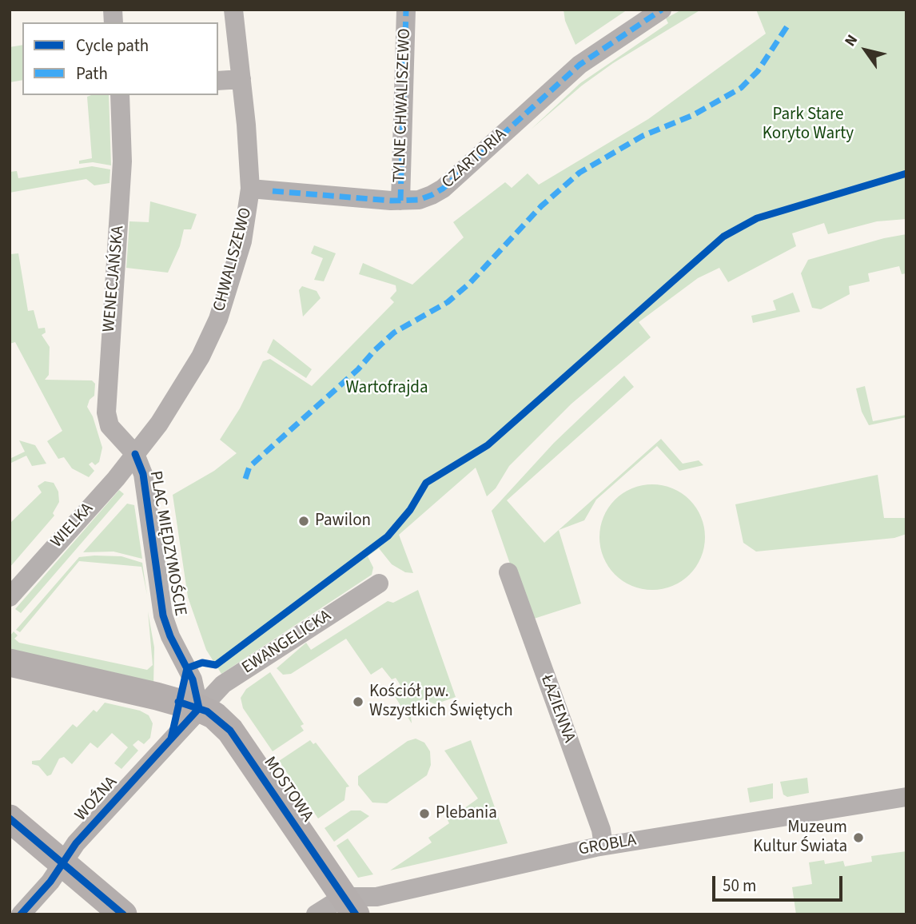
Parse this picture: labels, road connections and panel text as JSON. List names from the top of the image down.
{
  "streets": {
    "street": [
      "TYLNE CHWALISZEWO",
      "CZARTORIA",
      "CHWALISZEWO",
      "WENECJAŃSKA",
      "WIELKA",
      "PLAC MIĘDZYMOŚCIE",
      "EWANGELICKA",
      "ŁAZIENNA",
      "MOSTOWA",
      "WOŹNA",
      "GROBLA"
    ]
  },
  "crossings": [
    ["TYLNE CHWALISZEWO", "CZARTORIA"],
    ["CZARTORIA", "CHWALISZEWO"],
    ["CHWALISZEWO", "WENECJAŃSKA"],
    ["CHWALISZEWO", "WIELKA"],
    ["CHWALISZEWO", "PLAC MIĘDZYMOŚCIE"],
    ["WENECJAŃSKA", "WIELKA"],
    ["WENECJAŃSKA", "PLAC MIĘDZYMOŚCIE"],
    ["WIELKA", "PLAC MIĘDZYMOŚCIE"],
    ["PLAC MIĘDZYMOŚCIE", "EWANGELICKA"],
    ["PLAC MIĘDZYMOŚCIE", "MOSTOWA"],
    ["PLAC MIĘDZYMOŚCIE", "WOŹNA"],
    ["EWANGELICKA", "MOSTOWA"],
    ["EWANGELICKA", "WOŹNA"],
    ["ŁAZIENNA", "GROBLA"],
    ["MOSTOWA", "WOŹNA"],
    ["MOSTOWA", "GROBLA"]
  ],
  "parks": ["Park Stare Koryto Warty", "Wartofrajda"],
  "places": [
    "Pawilon",
    "Kościół pw. Wszystkich Świętych",
    "Plebania",
    "Muzeum Kultur Świata"
  ],
  "legend": ["Cycle path", "Path"],
  "scale_bar": "50 m",
  "north": "top left"
}
